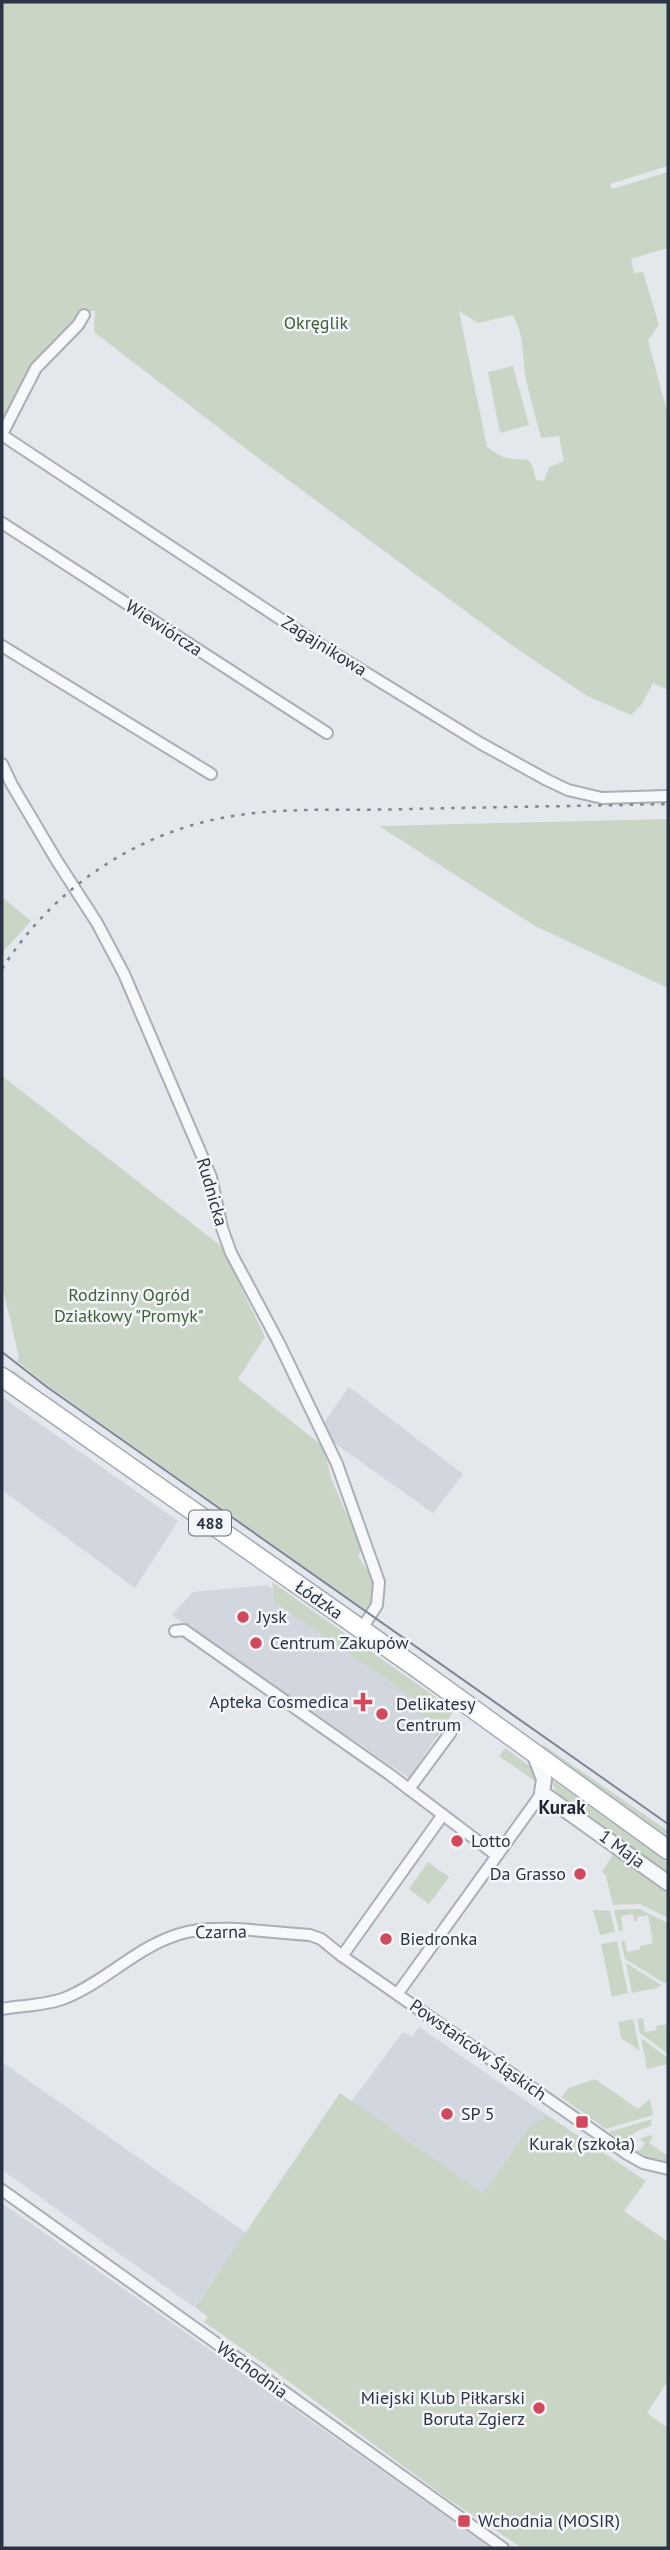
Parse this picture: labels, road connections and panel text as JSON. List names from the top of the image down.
{
  "streets": {
    "main road": ["488", "Łódzka"],
    "street": [
      "Wiewiórcza",
      "Zagajnikowa",
      "Rudnicka",
      "1 Maja",
      "Czarna",
      "Powstańców Śląskich",
      "Wschodnia"
    ]
  },
  "crossings": [
    ["Rudnicka", "Łódzka"],
    ["1 Maja", "Powstańców Śląskich"],
    ["Czarna", "Powstańców Śląskich"]
  ],
  "districts": ["Kurak"],
  "parks": ["Okręglik", "Rodzinny Ogród Działkowy \"Promyk\""],
  "places": {
    "other": [
      "Jysk",
      "Centrum Zakupów",
      "Delikatesy Centrum",
      "Lotto",
      "Da Grasso",
      "Biedronka",
      "SP 5",
      "Miejski Klub Piłkarski Boruta Zgierz"
    ],
    "health": ["Apteka Cosmedica"],
    "transit": ["Kurak (szkoła)", "Wchodnia (MOSIR)"]
  }
}
